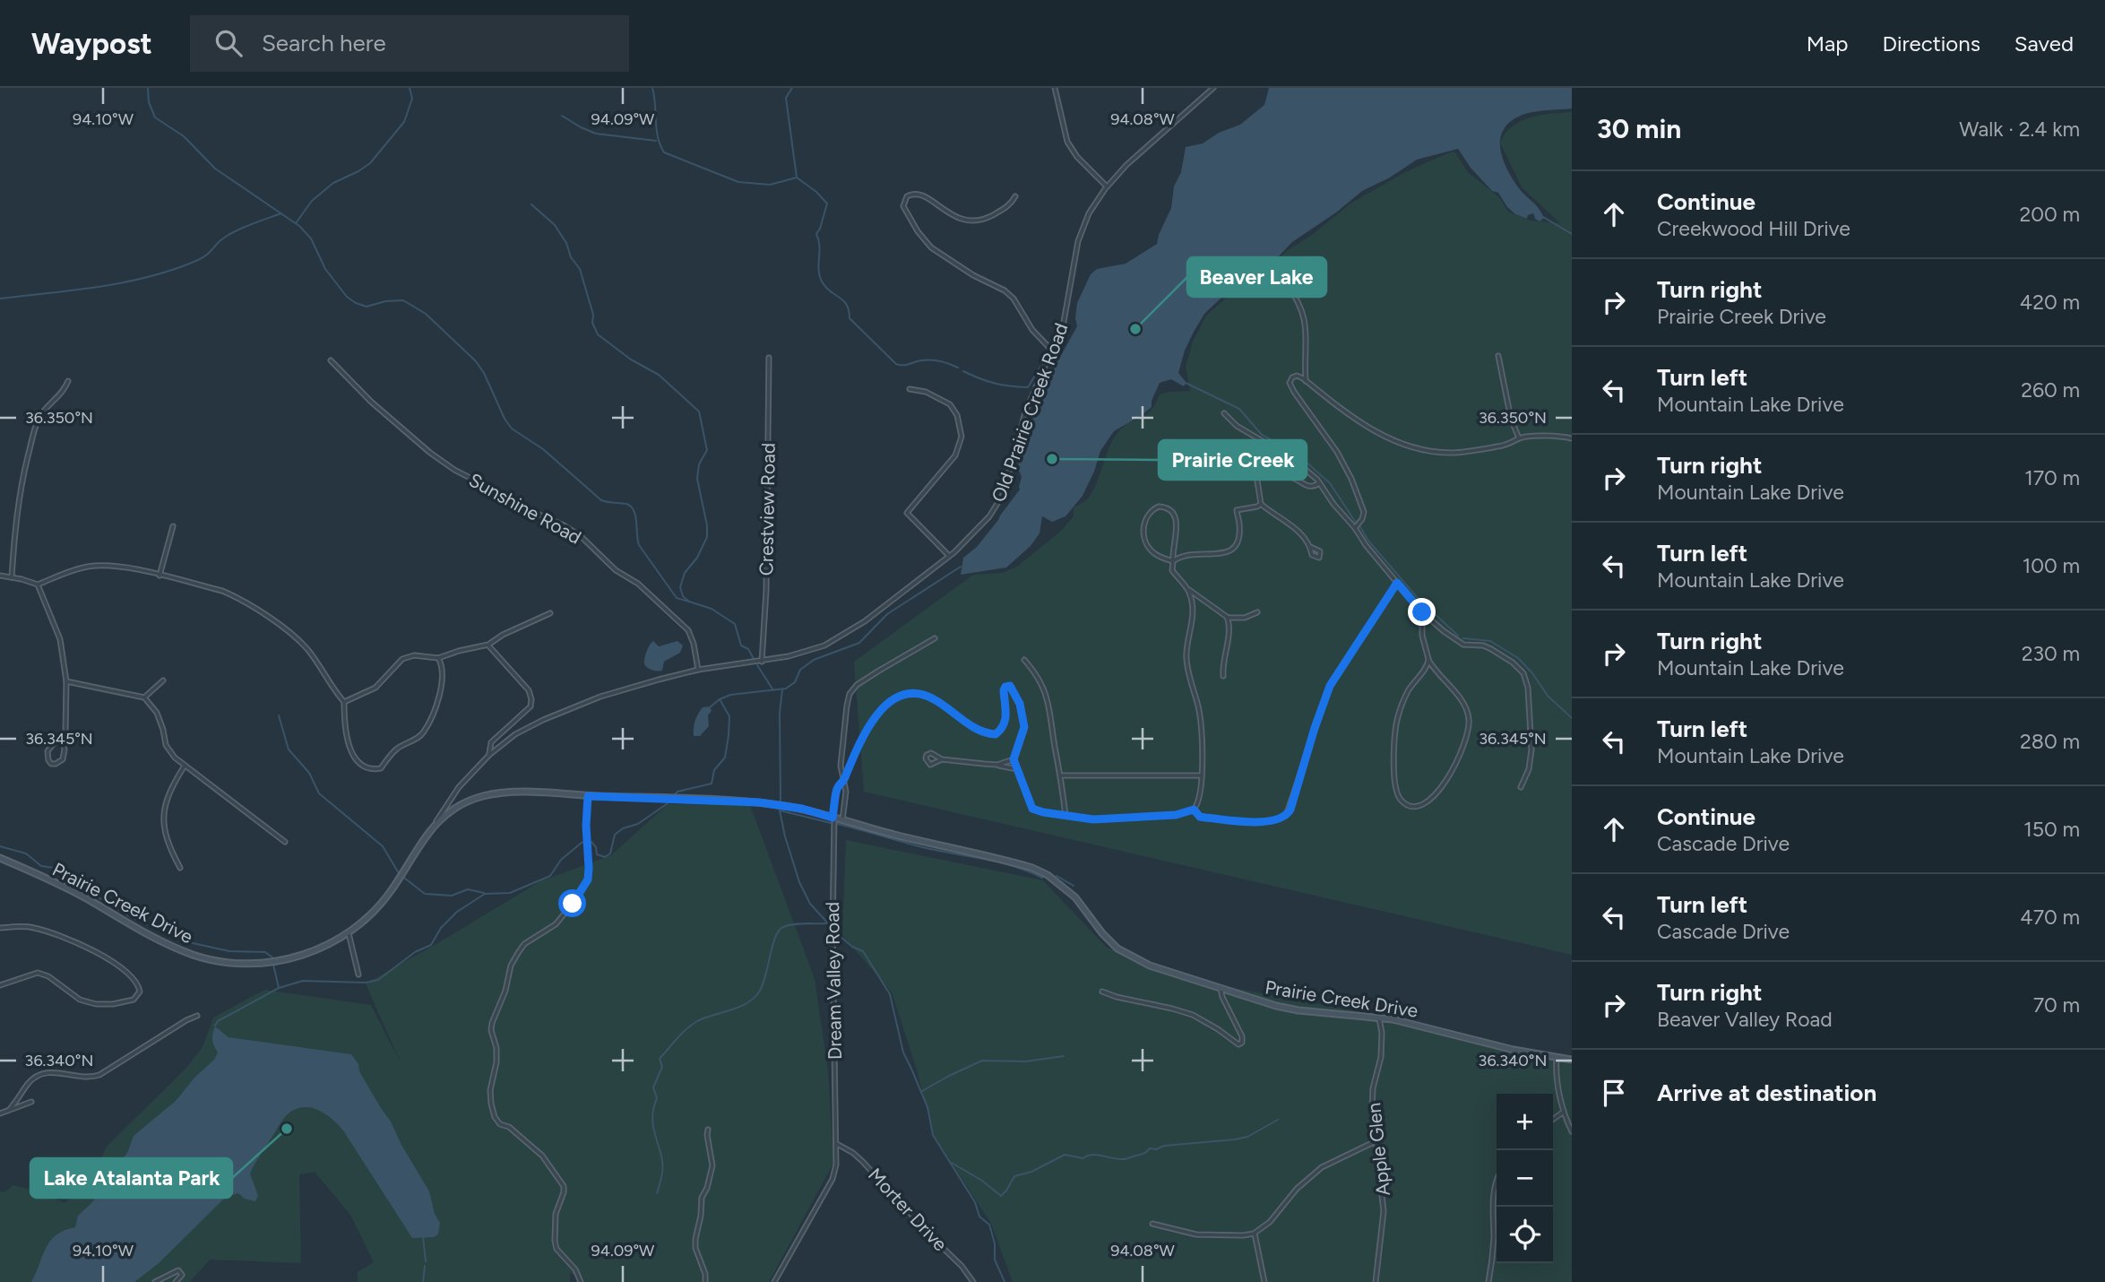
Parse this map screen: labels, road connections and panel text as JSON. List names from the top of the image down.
{
  "streets": {
    "main road": ["Prairie Creek Drive"],
    "street": [
      "Old Prairie Creek Road",
      "Sunshine Road",
      "Crestview Road",
      "Dream Valley Road",
      "Apple Glen",
      "Morter Drive"
    ]
  },
  "crossings": [
    ["Old Prairie Creek Road", "Sunshine Road"],
    ["Old Prairie Creek Road", "Crestview Road"],
    ["Old Prairie Creek Road", "Prairie Creek Drive"],
    ["Prairie Creek Drive", "Dream Valley Road"],
    ["Prairie Creek Drive", "Apple Glen"],
    ["Dream Valley Road", "Morter Drive"]
  ],
  "places": ["Beaver Lake", "Prairie Creek", "Lake Atalanta Park"],
  "page": {
    "header": "Waypost",
    "search": "Search here",
    "nav": ["Map", "Directions", "Saved"],
    "heading": ["30 min", "Walk · 2.4 km"],
    "list": [
      ["Continue", "Creekwood Hill Drive", "200 m"],
      ["Turn right", "Prairie Creek Drive", "420 m"],
      ["Turn left", "Mountain Lake Drive", "260 m"],
      ["Turn right", "Mountain Lake Drive", "170 m"],
      ["Turn left", "Mountain Lake Drive", "100 m"],
      ["Turn right", "Mountain Lake Drive", "230 m"],
      ["Turn left", "Mountain Lake Drive", "280 m"],
      ["Continue", "Cascade Drive", "150 m"],
      ["Turn left", "Cascade Drive", "470 m"],
      ["Turn right", "Beaver Valley Road", "70 m"],
      "Arrive at destination"
    ],
    "map_buttons": ["+", "−"]
  },
  "coordinates": [
    "94.10°W",
    "94.09°W",
    "94.08°W",
    "36.350°N",
    "36.345°N",
    "36.340°N"
  ]
}
